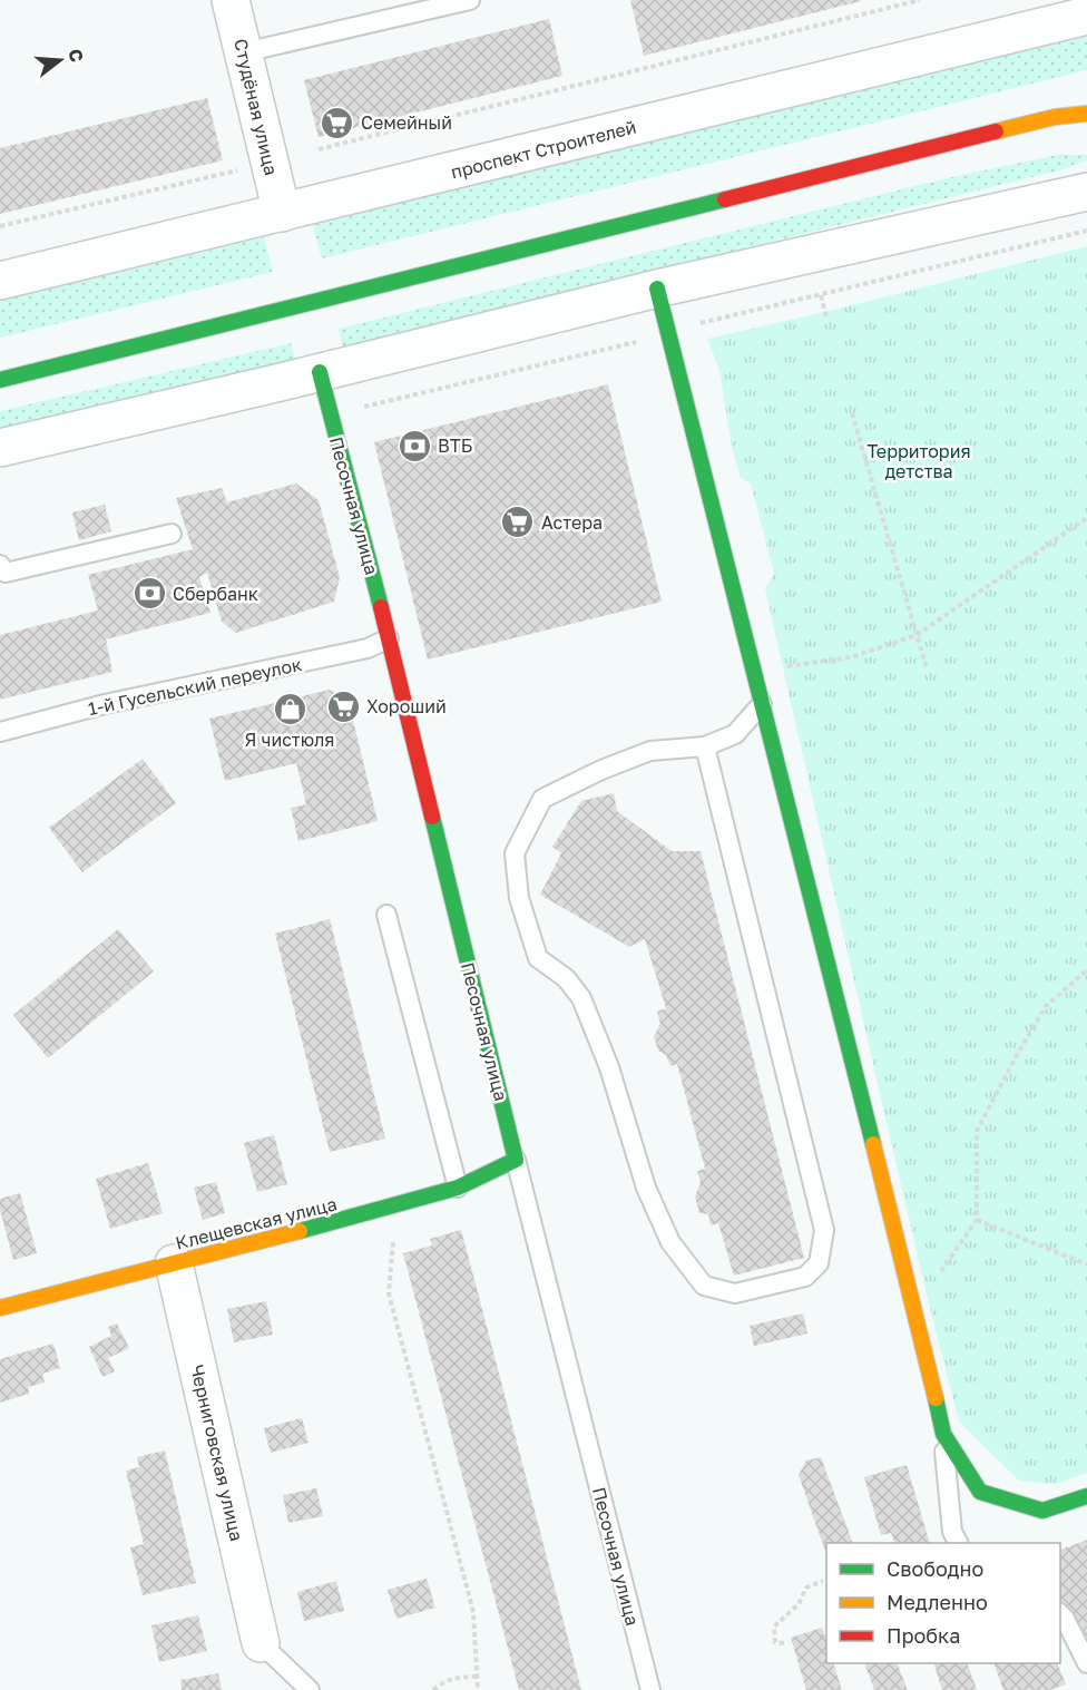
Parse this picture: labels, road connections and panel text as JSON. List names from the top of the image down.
{
  "streets": {
    "street": [
      "Студёная улица",
      "проспект Строителей",
      "Песочная улица",
      "Клещевская улица",
      "Черниговская улица"
    ],
    "lane": ["1-й Гусельский переулок"]
  },
  "crossings": [
    ["Студёная улица", "проспект Строителей"],
    ["Песочная улица", "1-й Гусельский переулок"],
    ["Песочная улица", "Клещевская улица"],
    ["Клещевская улица", "Черниговская улица"]
  ],
  "parks": ["Территория детства"],
  "places": {
    "supermarket": ["Семейный", "Астера", "Хороший"],
    "bank": ["ВТБ", "Сбербанк"],
    "shop": ["Я чистюля"]
  },
  "legend": ["Свободно", "Медленно", "Пробка"],
  "north": "right"
}
